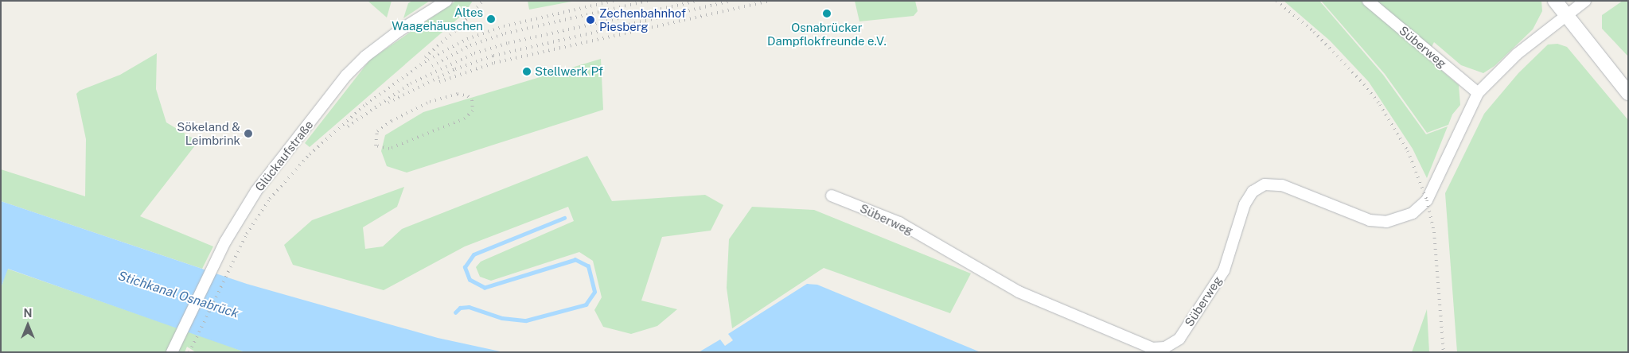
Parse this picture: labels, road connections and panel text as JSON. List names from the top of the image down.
{
  "streets": {
    "street": ["Süberweg", "Glückaufstraße"]
  },
  "water": ["Stichkanal Osnabrück"],
  "places": [
    "Osnabrücker Dampflokfreunde e.V.",
    "Altes Waagehäuschen",
    "Zechenbahnhof Piesberg",
    "Stellwerk Pf",
    "Sökeland & Leimbrink"
  ],
  "north": "top"
}
